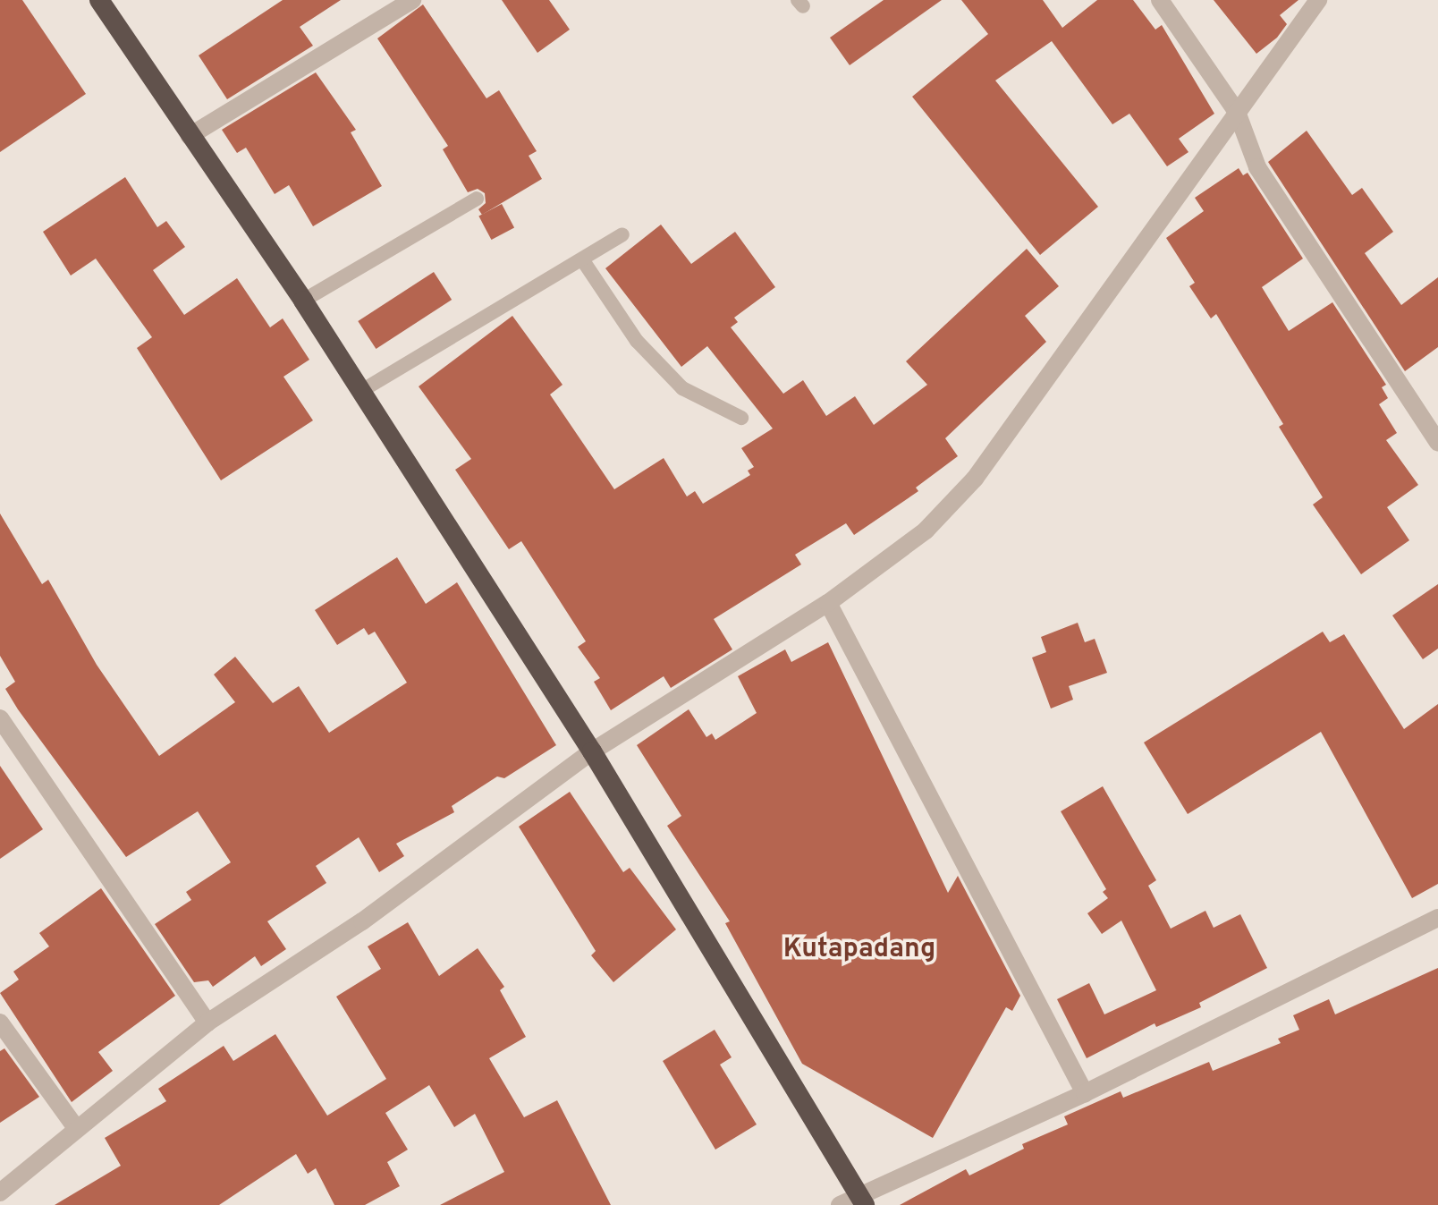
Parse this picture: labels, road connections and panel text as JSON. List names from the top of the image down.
{
  "districts": ["Kutapadang"]
}
